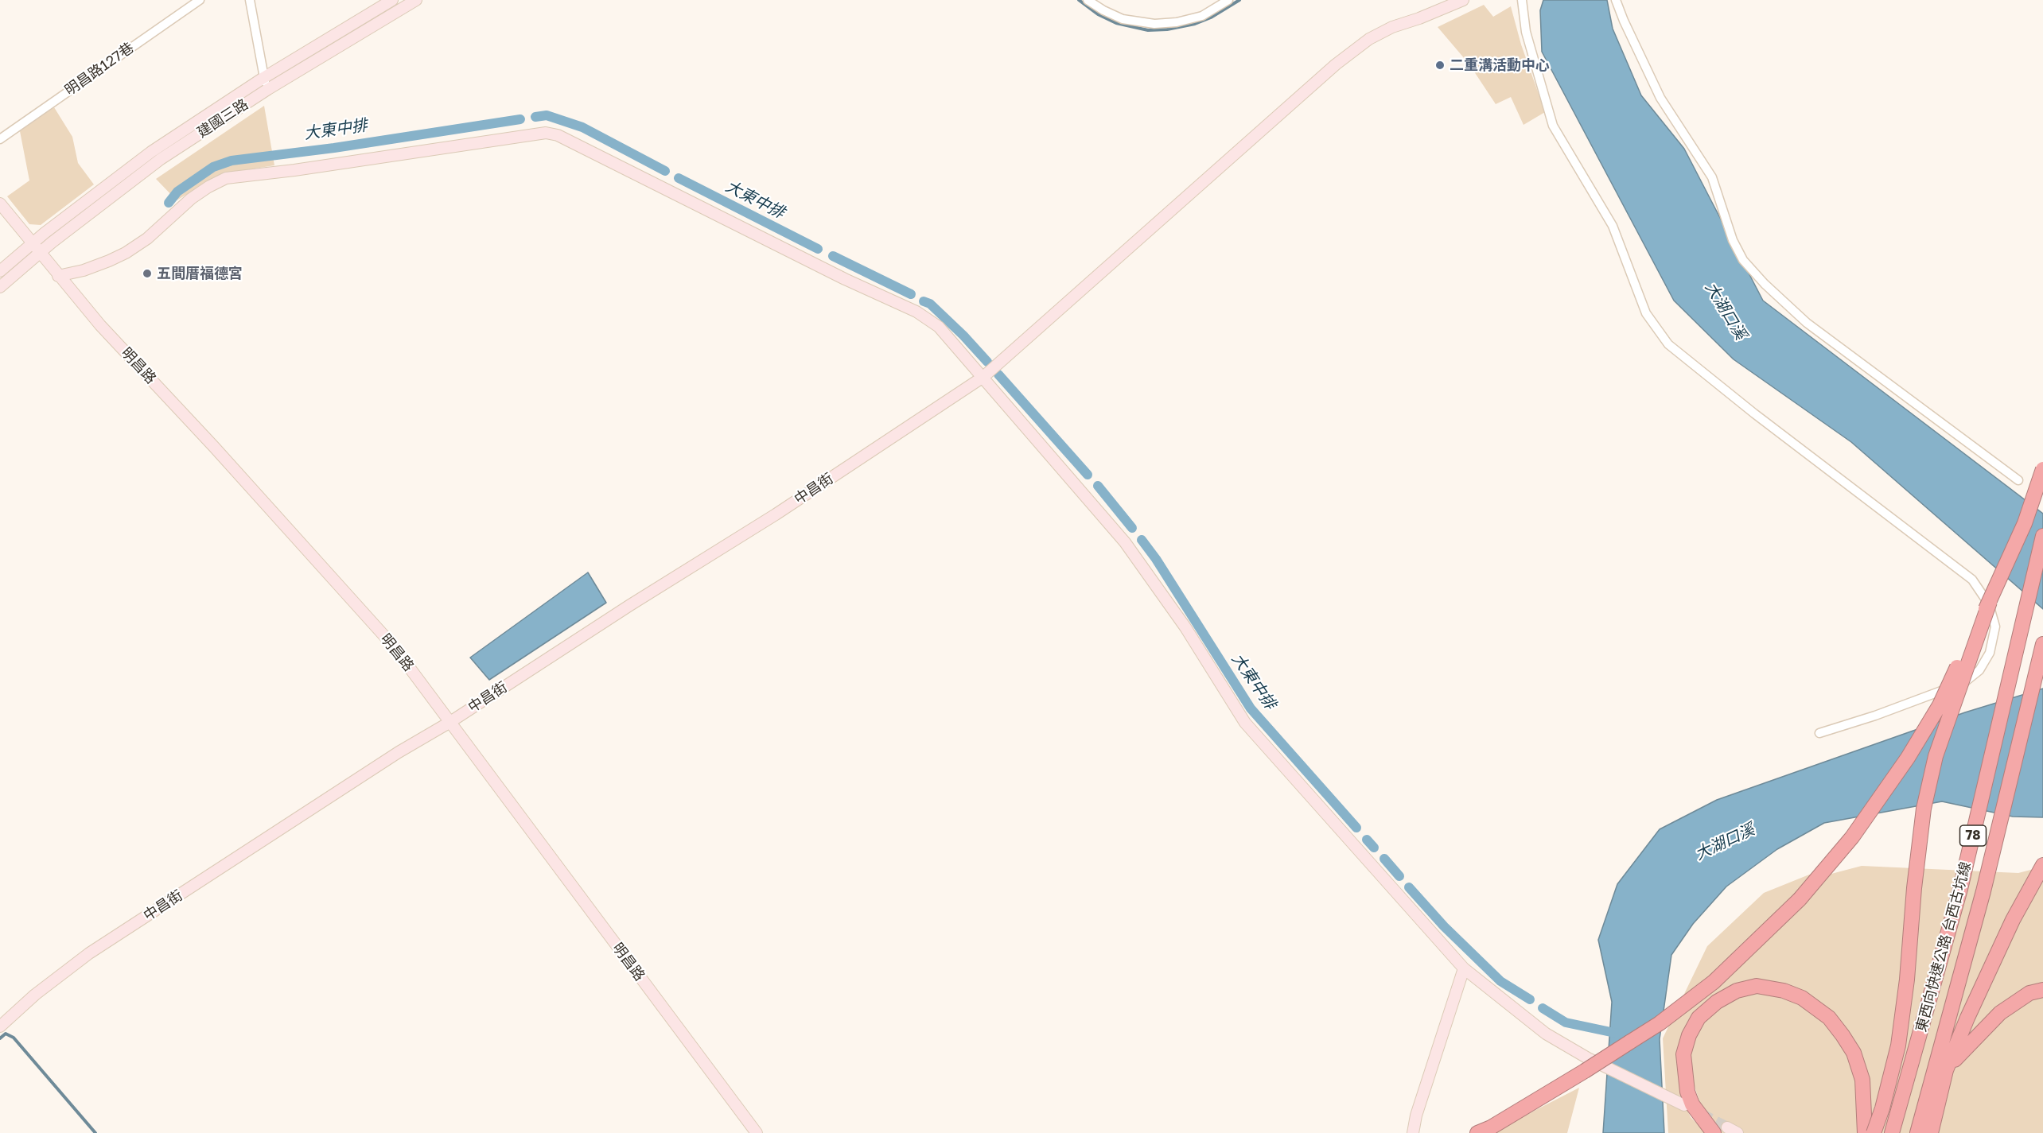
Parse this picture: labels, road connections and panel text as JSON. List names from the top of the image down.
{
  "streets": {
    "highway": ["78", "東西向快速公路 台西古坑線"],
    "street": [
      "明昌路127巷",
      "建國三路",
      "明昌路",
      "中昌街"
    ]
  },
  "crossings": [
    ["建國三路", "明昌路"],
    ["明昌路", "中昌街"]
  ],
  "water": ["大東中排", "大湖口溪"],
  "places": ["二重溝活動中心", "五間厝福德宮"]
}
